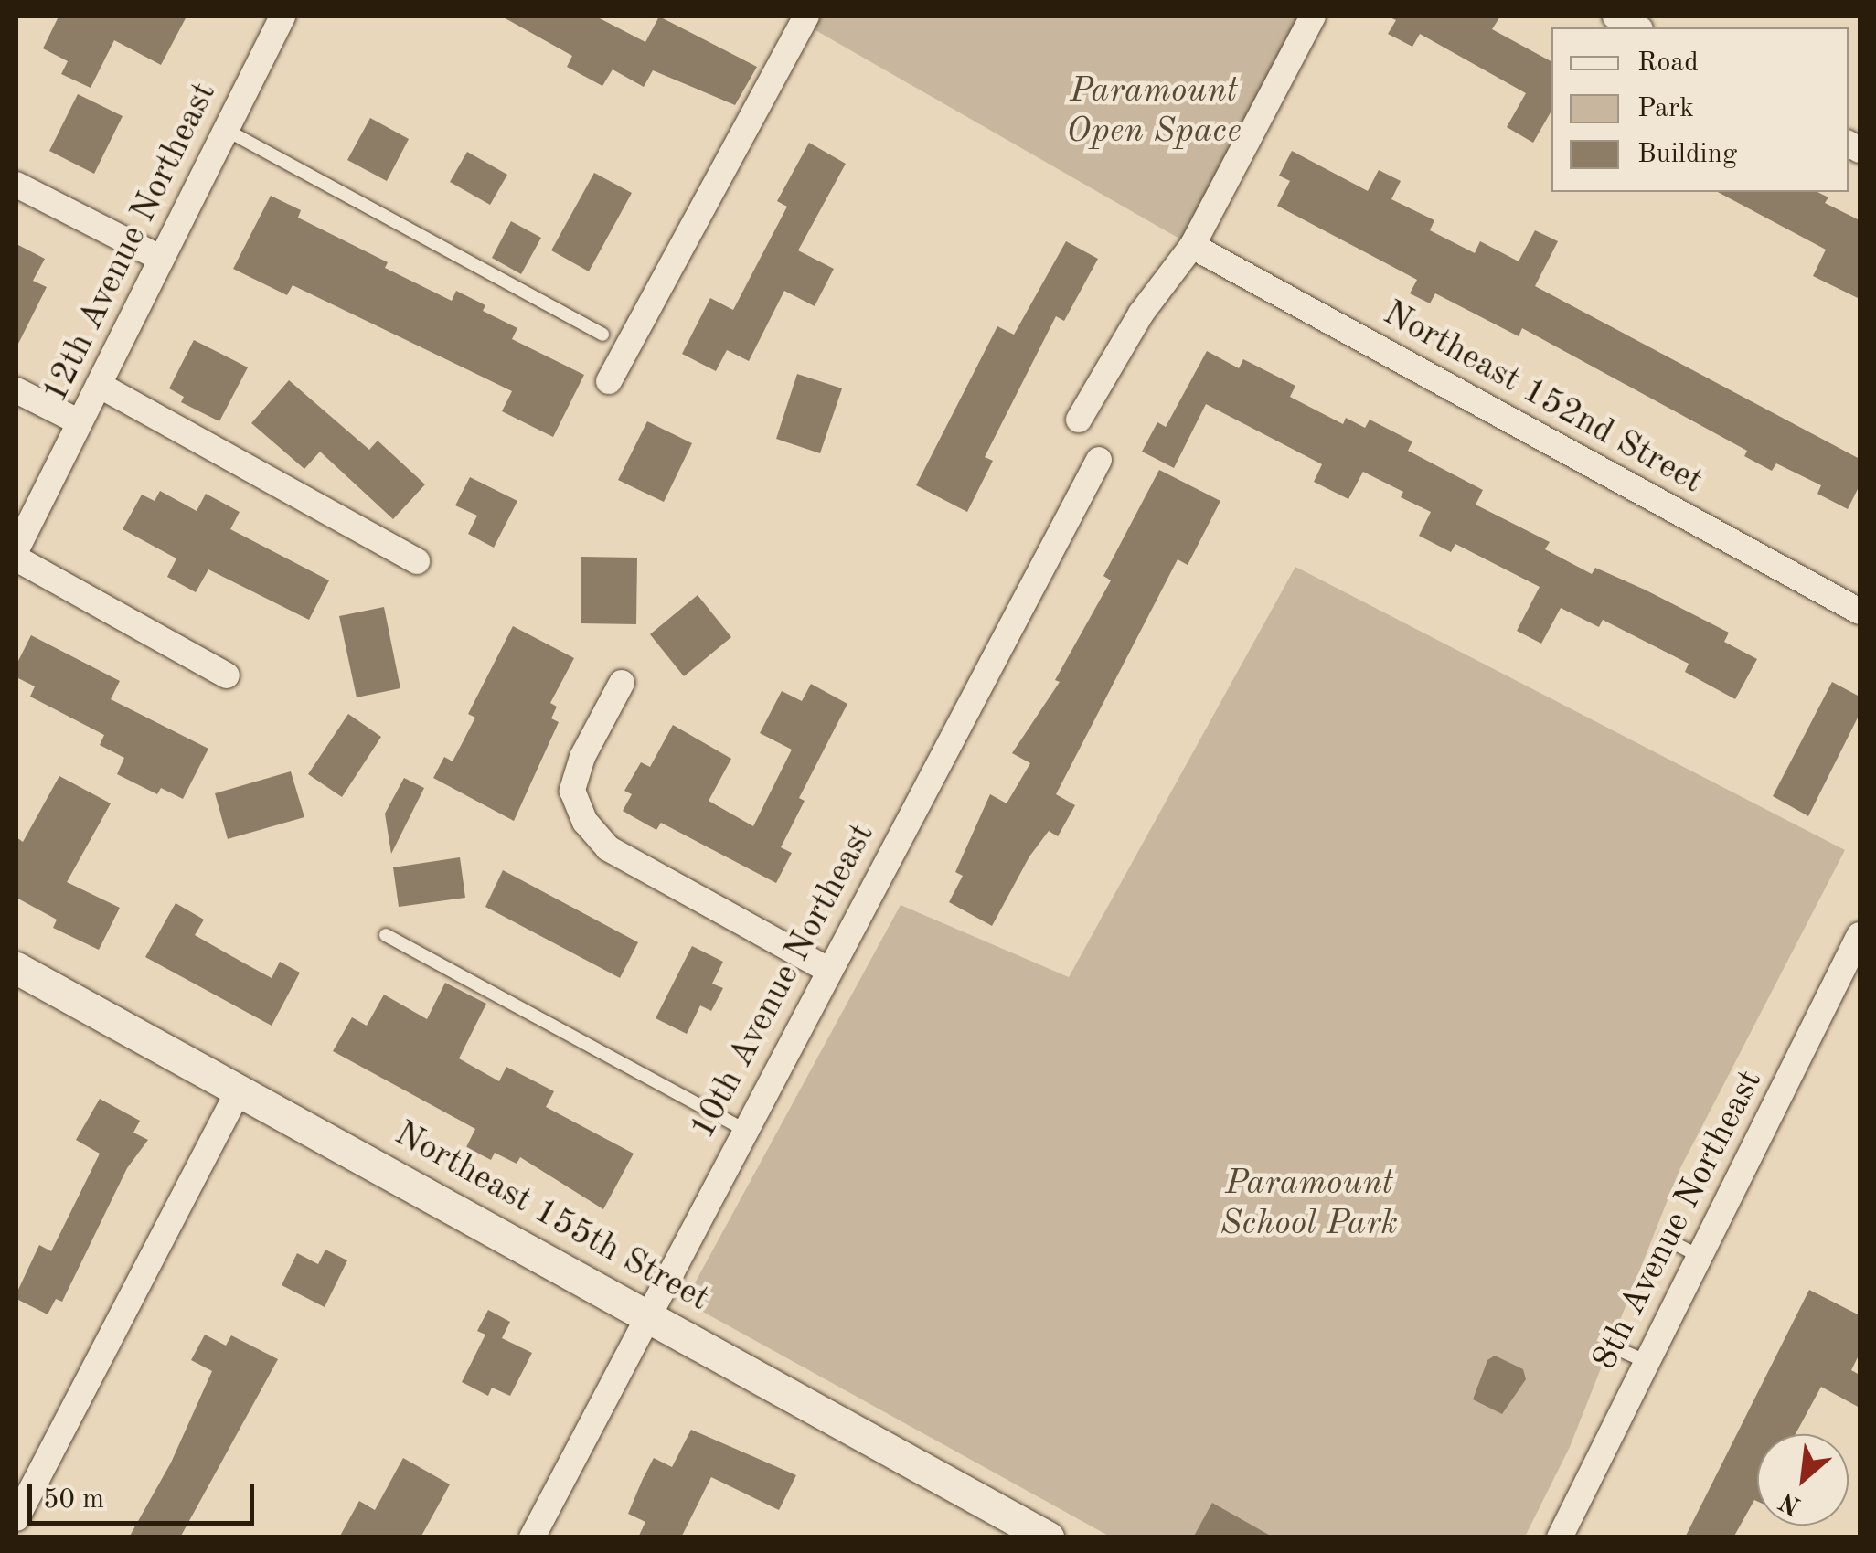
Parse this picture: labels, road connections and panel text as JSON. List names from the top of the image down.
{
  "streets": {
    "street": [
      "12th Avenue Northeast",
      "Northeast 152nd Street",
      "10th Avenue Northeast",
      "Northeast 155th Street",
      "8th Avenue Northeast"
    ]
  },
  "crossings": [
    ["10th Avenue Northeast", "Northeast 155th Street"]
  ],
  "parks": ["Paramount Open Space", "Paramount School Park"],
  "legend": ["Road", "Park", "Building"],
  "scale_bar": "50 m",
  "north": "bottom left"
}
